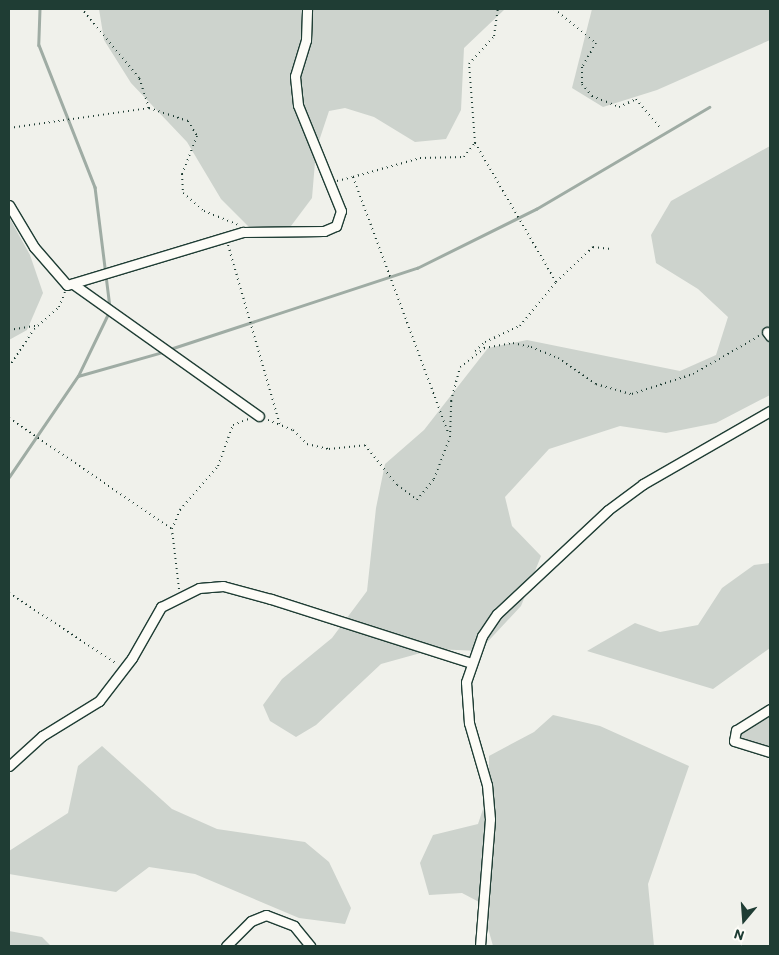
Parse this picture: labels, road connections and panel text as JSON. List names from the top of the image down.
{
  "north": "bottom"
}
